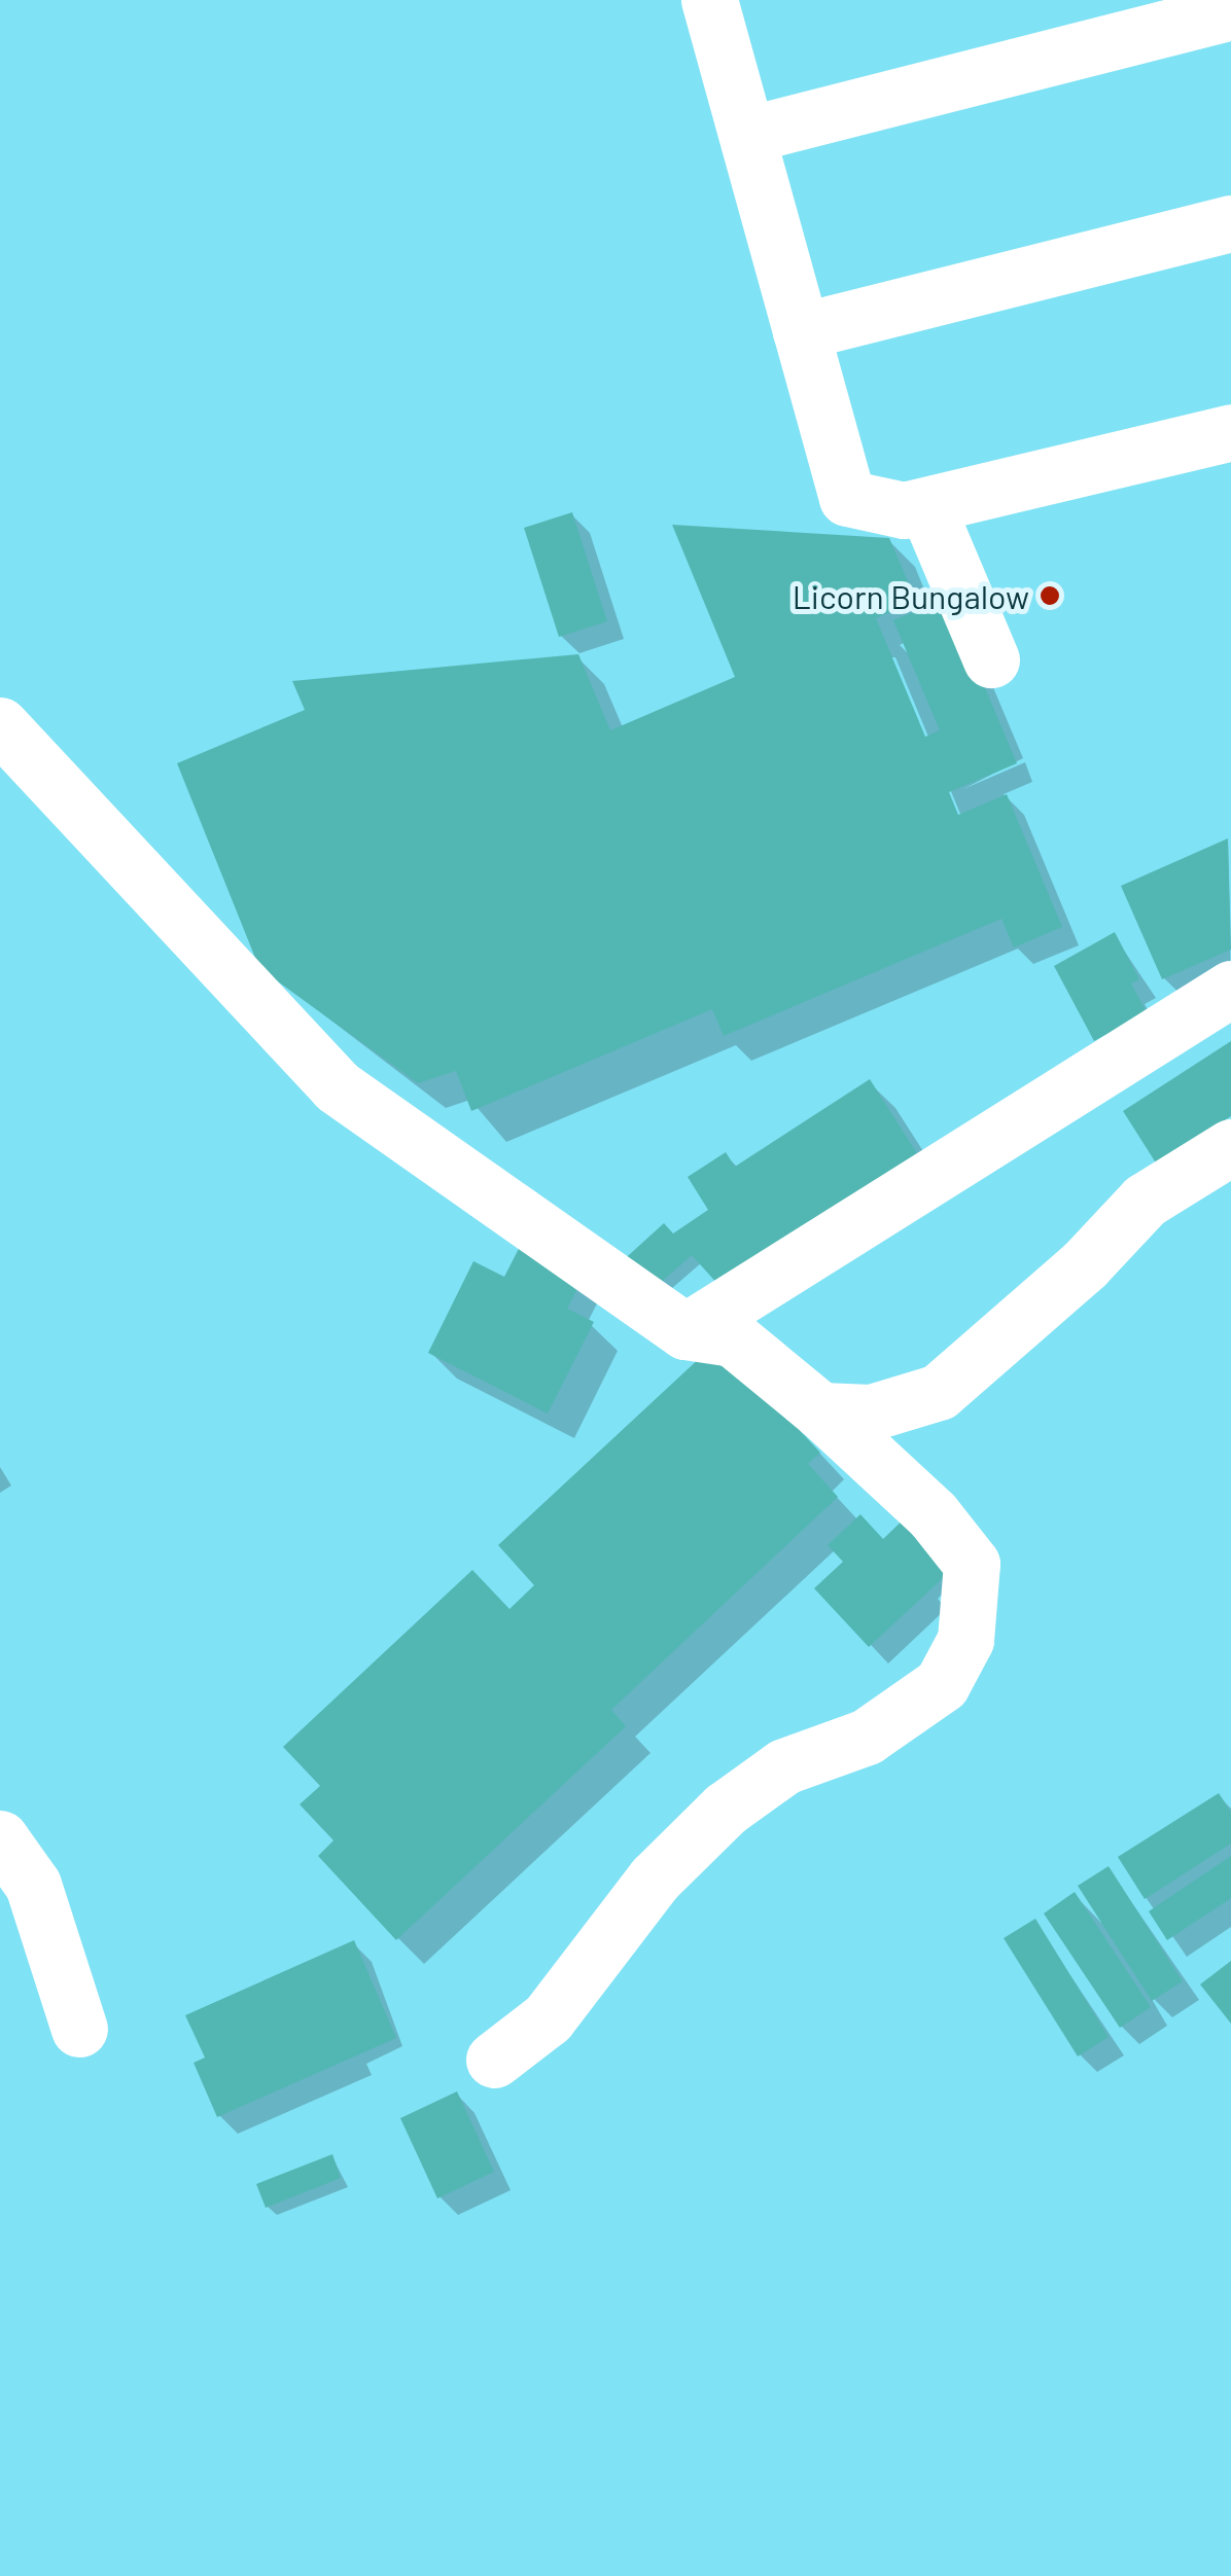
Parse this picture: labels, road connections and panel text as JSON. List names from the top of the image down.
{
  "places": ["Licorn Bungalow"]
}
